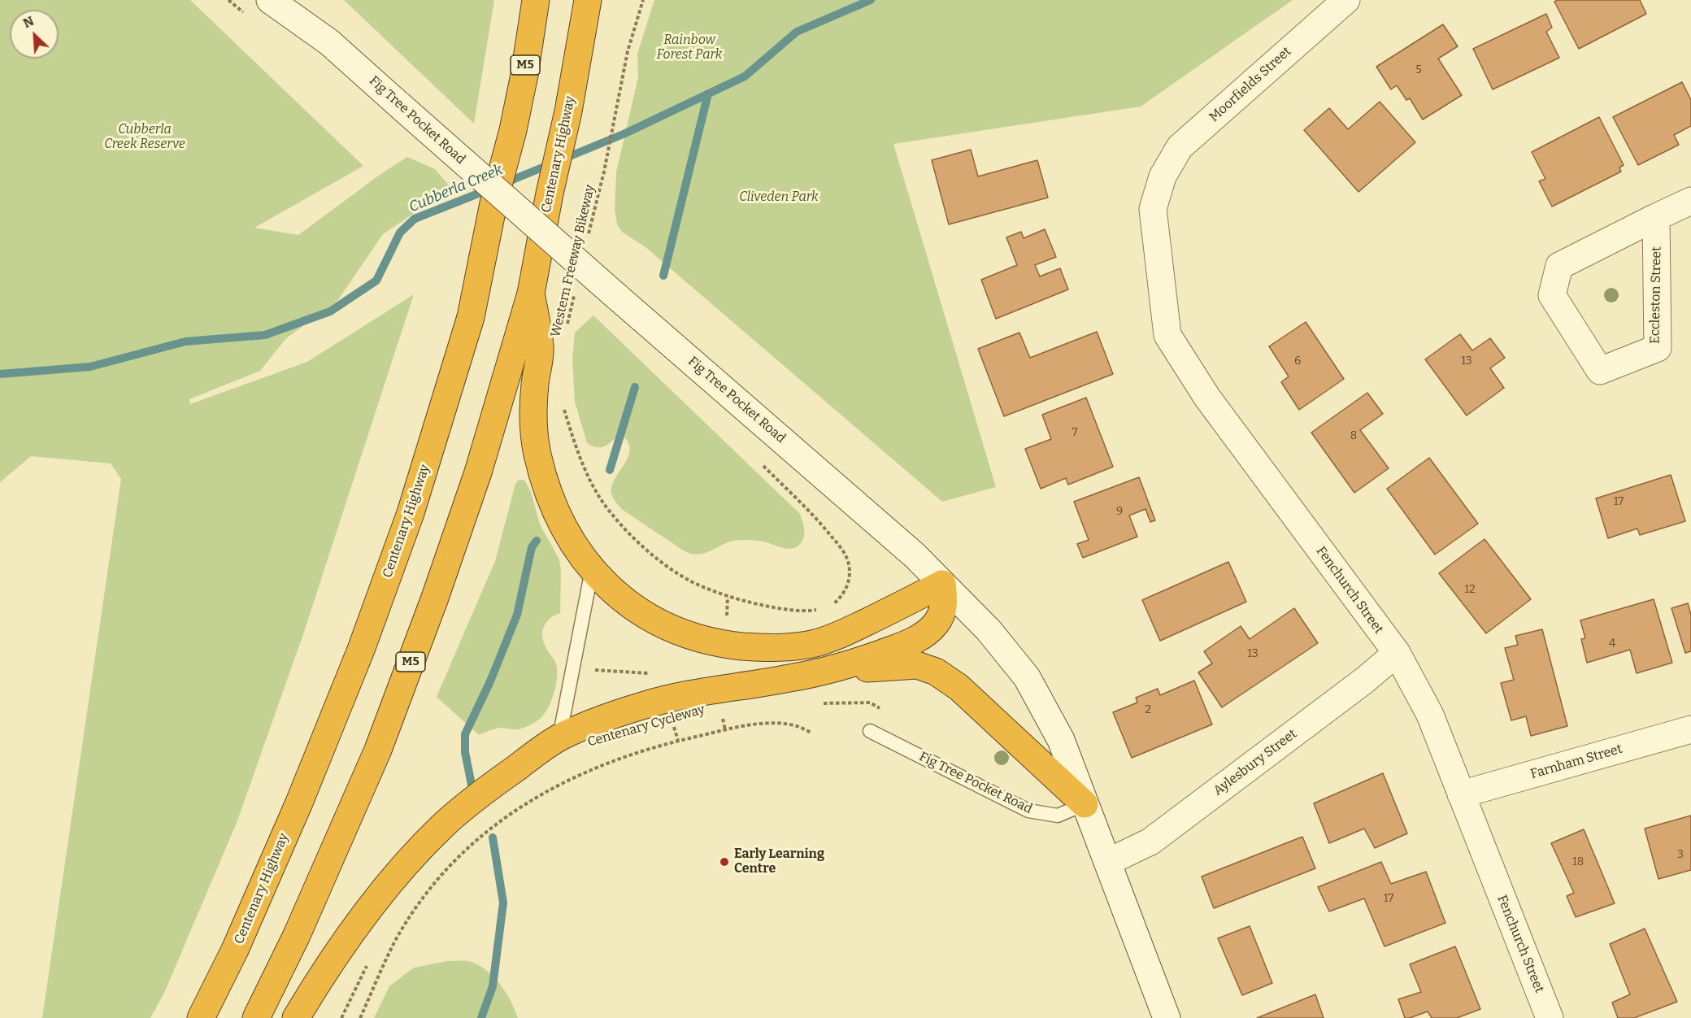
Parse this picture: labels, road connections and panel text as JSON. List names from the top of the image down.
{
  "streets": {
    "highway": ["M5", "Centenary Highway"],
    "street": [
      "Moorfields Street",
      "Fig Tree Pocket Road",
      "Eccleston Street",
      "Fenchurch Street",
      "Farnham Street",
      "Aylesbury Street"
    ],
    "path": ["Western Freeway Bikeway", "Centenary Cycleway"]
  },
  "crossings": [
    ["Moorfields Street", "Fenchurch Street"],
    ["Fig Tree Pocket Road", "Aylesbury Street"],
    ["Fenchurch Street", "Farnham Street"],
    ["Fenchurch Street", "Aylesbury Street"]
  ],
  "water": ["Cubberla Creek"],
  "parks": ["Rainbow Forest Park", "Cubberla Creek Reserve", "Cliveden Park"],
  "places": ["Early Learning Centre"],
  "house_numbers": [
    "5",
    "6",
    "13",
    "7",
    "8",
    "17",
    "9",
    "12",
    "4",
    "13",
    "2",
    "3",
    "18",
    "17"
  ],
  "north": "top left"
}
